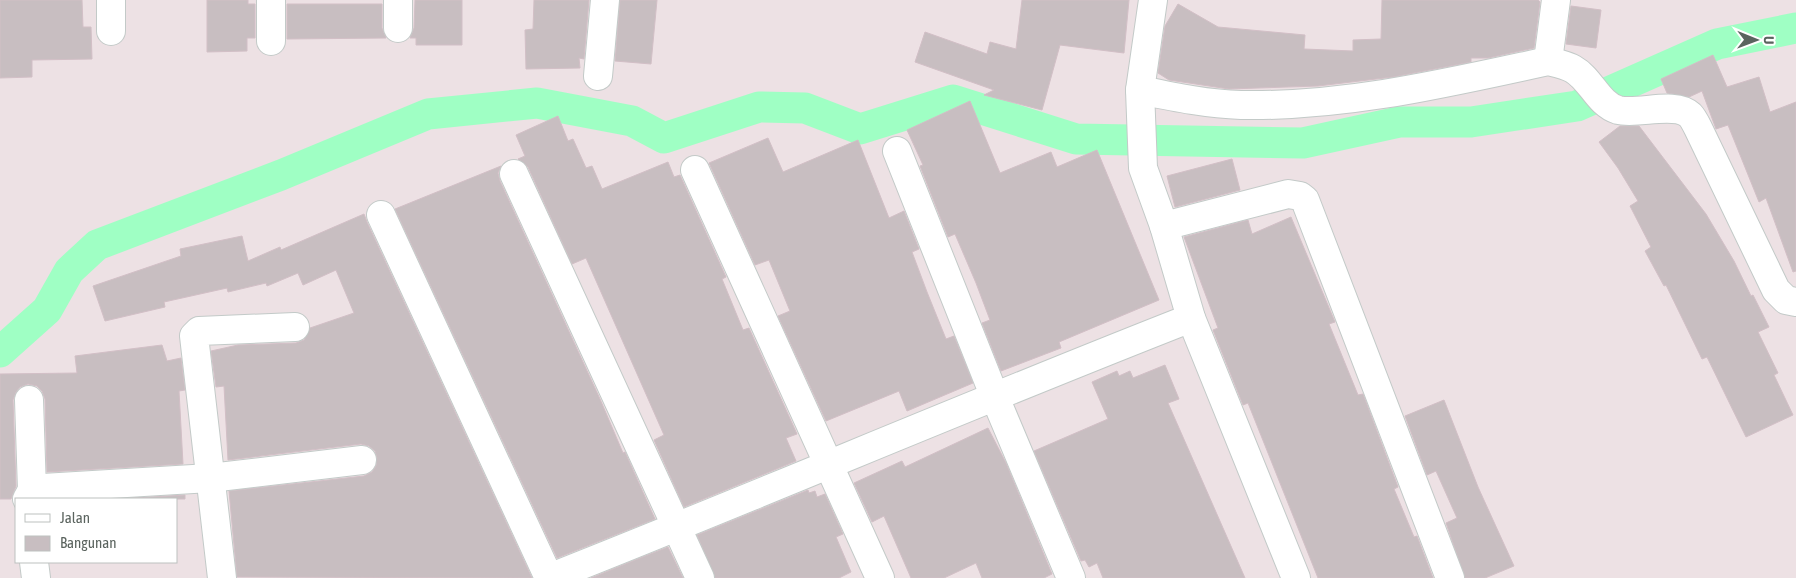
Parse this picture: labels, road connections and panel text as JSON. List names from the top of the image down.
{
  "legend": ["Jalan", "Bangunan"],
  "north": "right"
}
